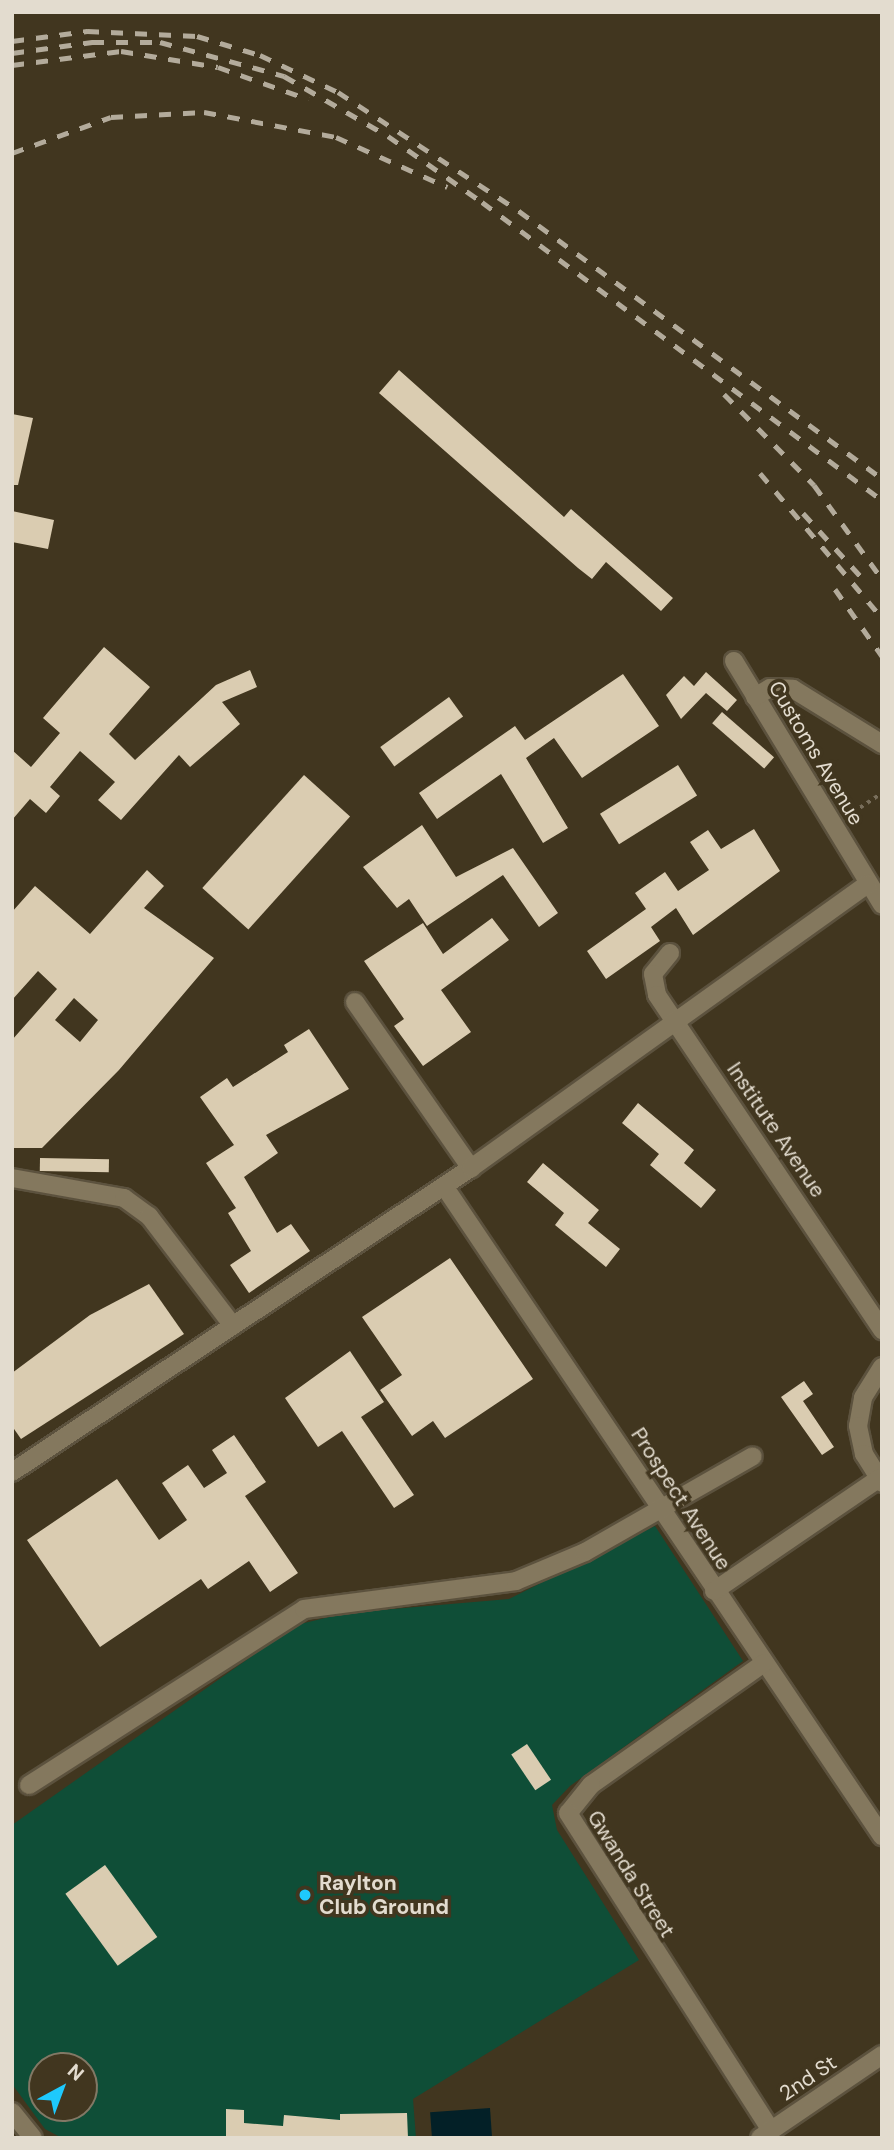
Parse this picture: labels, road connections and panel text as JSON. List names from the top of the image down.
{
  "streets": {
    "street": [
      "Customs Avenue",
      "Institute Avenue",
      "Prospect Avenue",
      "Gwanda Street",
      "2nd St"
    ]
  },
  "crossings": [
    ["Prospect Avenue", "Gwanda Street"],
    ["Gwanda Street", "2nd St"]
  ],
  "places": ["Raylton Club Ground"],
  "north": "top right"
}
